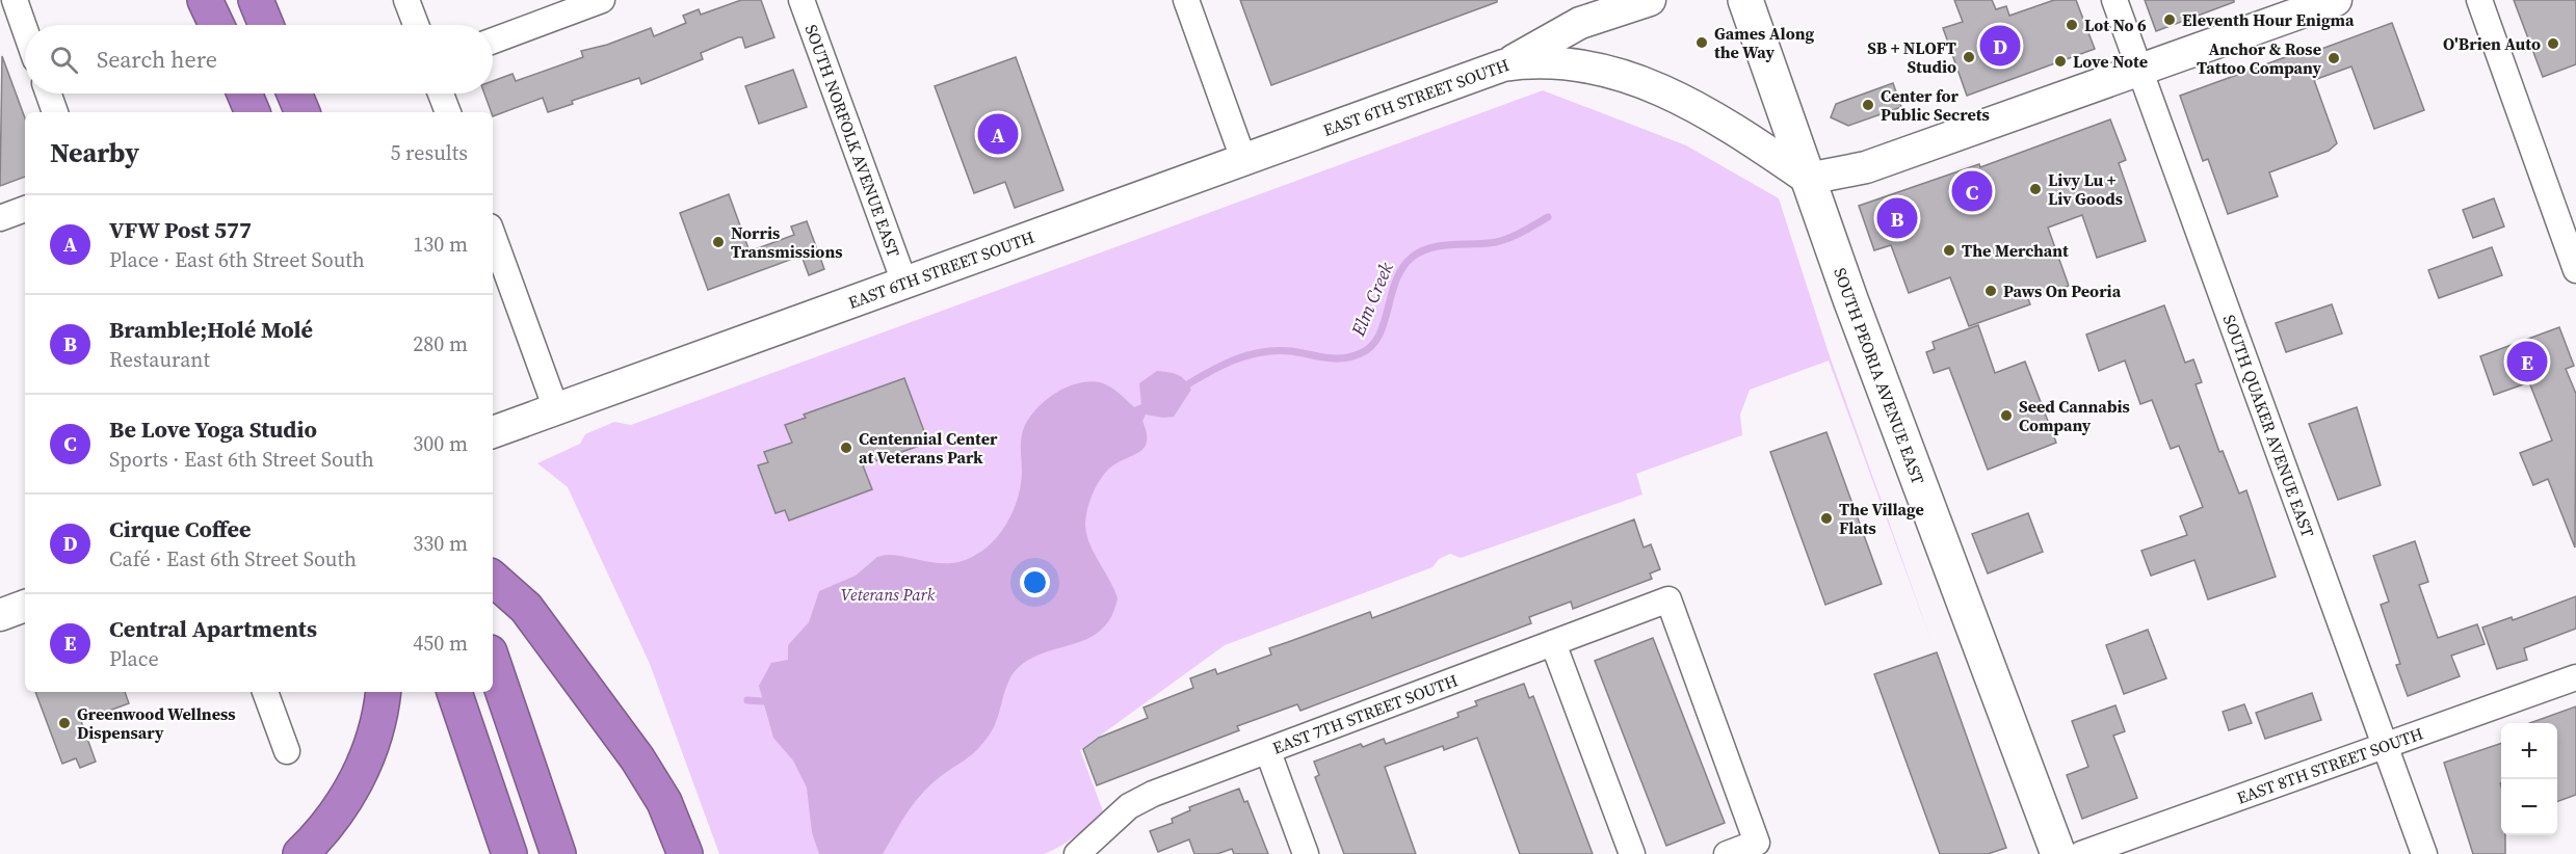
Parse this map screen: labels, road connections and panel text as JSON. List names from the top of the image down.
{
  "streets": {
    "main road": ["SOUTH PEORIA AVENUE EAST"],
    "street": [
      "EAST 6TH STREET SOUTH",
      "SOUTH NORFOLK AVENUE EAST",
      "SOUTH QUAKER AVENUE EAST",
      "EAST 7TH STREET SOUTH",
      "EAST 8TH STREET SOUTH"
    ]
  },
  "crossings": [
    ["EAST 6TH STREET SOUTH", "SOUTH NORFOLK AVENUE EAST"],
    ["EAST 6TH STREET SOUTH", "SOUTH PEORIA AVENUE EAST"],
    ["SOUTH QUAKER AVENUE EAST", "EAST 8TH STREET SOUTH"]
  ],
  "water": ["Elm Creek"],
  "parks": ["Veterans Park"],
  "places": [
    "Eleventh Hour Enigma",
    "Lot No 6",
    "Games Along the Way",
    "O'Brien Auto",
    "SB + NLOFT Studio",
    "Anchor & Rose Tattoo Company",
    "Love Note",
    "Center for Public Secrets",
    "Livy Lu + Liv Goods",
    "Norris Transmissions",
    "The Merchant",
    "Paws On Peoria",
    "Seed Cannabis Company",
    "Centennial Center at Veterans Park",
    "The Village Flats",
    "Greenwood Wellness Dispensary"
  ],
  "page": {
    "pins": [
      "D",
      "A",
      "C",
      "B",
      "E"
    ],
    "search": "Search here",
    "heading": ["Nearby", "5 results"],
    "list": [
      {
        "mark": "A",
        "name": "VFW Post 577",
        "note": "Place · East 6th Street South",
        "value": "130 m"
      },
      {
        "mark": "B",
        "name": "Bramble;Holé Molé",
        "note": "Restaurant",
        "value": "280 m"
      },
      {
        "mark": "C",
        "name": "Be Love Yoga Studio",
        "note": "Sports · East 6th Street South",
        "value": "300 m"
      },
      {
        "mark": "D",
        "name": "Cirque Coffee",
        "note": "Café · East 6th Street South",
        "value": "330 m"
      },
      {
        "mark": "E",
        "name": "Central Apartments",
        "note": "Place",
        "value": "450 m"
      }
    ],
    "map_buttons": ["+", "−"]
  }
}
